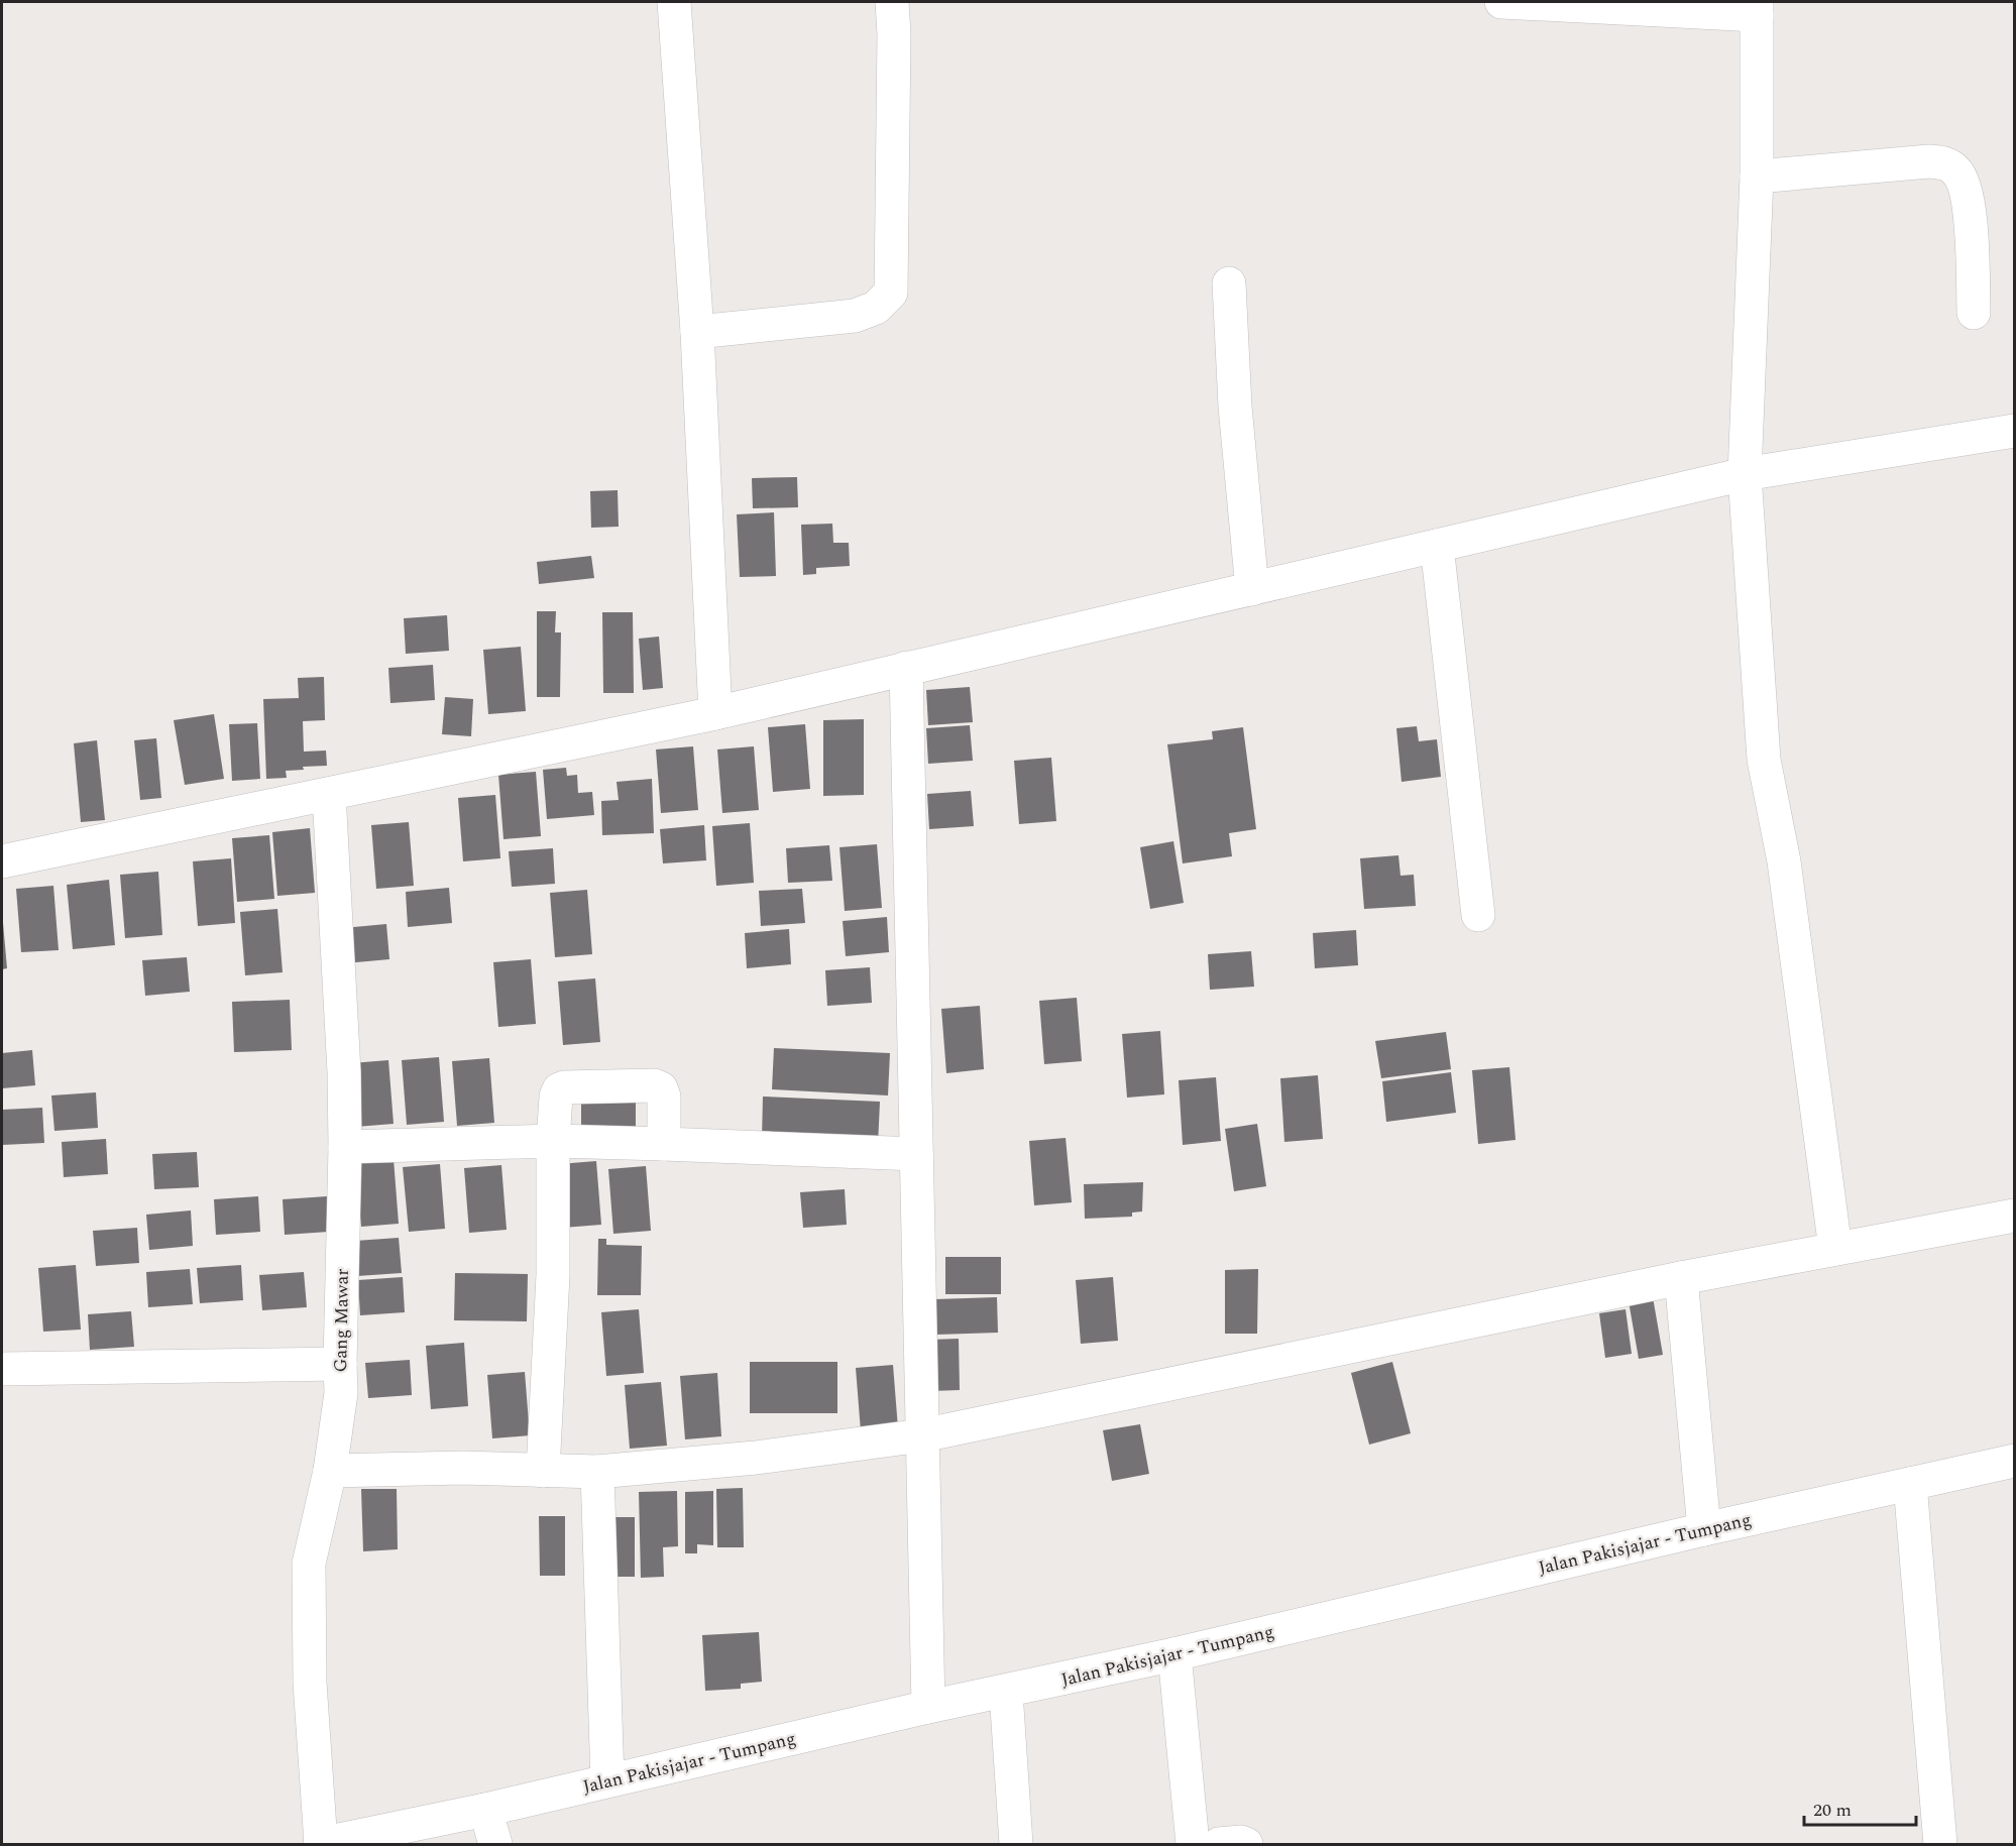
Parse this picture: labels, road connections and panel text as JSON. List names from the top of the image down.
{
  "streets": {
    "street": ["Gang Mawar", "Jalan Pakisjajar - Tumpang"]
  },
  "crossings": [
    ["Gang Mawar", "Jalan Pakisjajar - Tumpang"]
  ],
  "scale_bar": "20 m"
}
